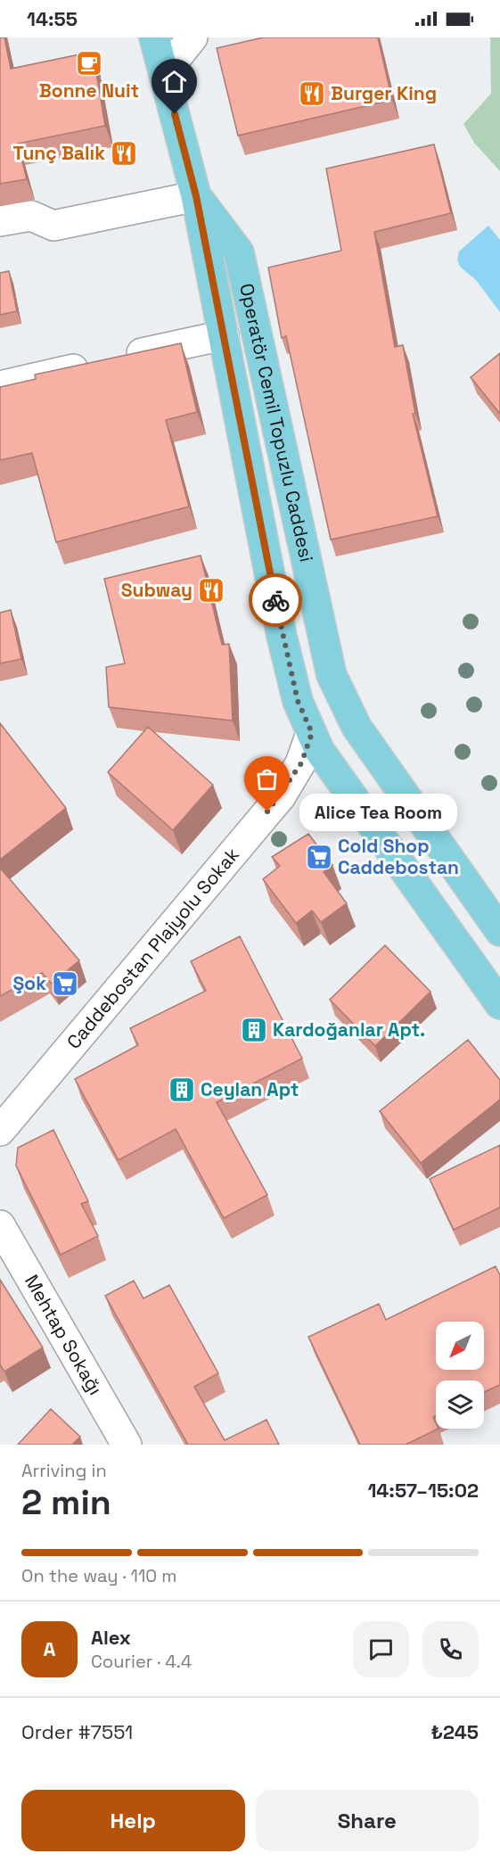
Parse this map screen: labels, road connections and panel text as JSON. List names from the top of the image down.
{
  "streets": {
    "main road": ["Operatör Cemil Topuzlu Caddesi"],
    "street": ["Caddebostan Plajyolu Sokak", "Mehtap Sokağı"]
  },
  "crossings": [
    ["Operatör Cemil Topuzlu Caddesi", "Caddebostan Plajyolu Sokak"]
  ],
  "places": {
    "cafe": ["Bonne Nuit"],
    "restaurant": ["Burger King", "Tunç Balık", "Subway"],
    "other": ["Alice Tea Room"],
    "supermarket": ["Cold Shop Caddebostan", "Şok"],
    "building": ["Kardoğanlar Apt.", "Ceylan Apt"]
  },
  "north": "bottom left",
  "page": {
    "status": "14:55",
    "bubble": "Alice Tea Room",
    "heading": ["2 min", "Arriving in", "14:57–15:02"],
    "panel": [
      "Alex",
      "Courier · 4.4",
      "Order #7551",
      "₺245"
    ],
    "bar": "On the way · 110 m",
    "round": "A",
    "buttons": ["Help", "Share"]
  }
}
